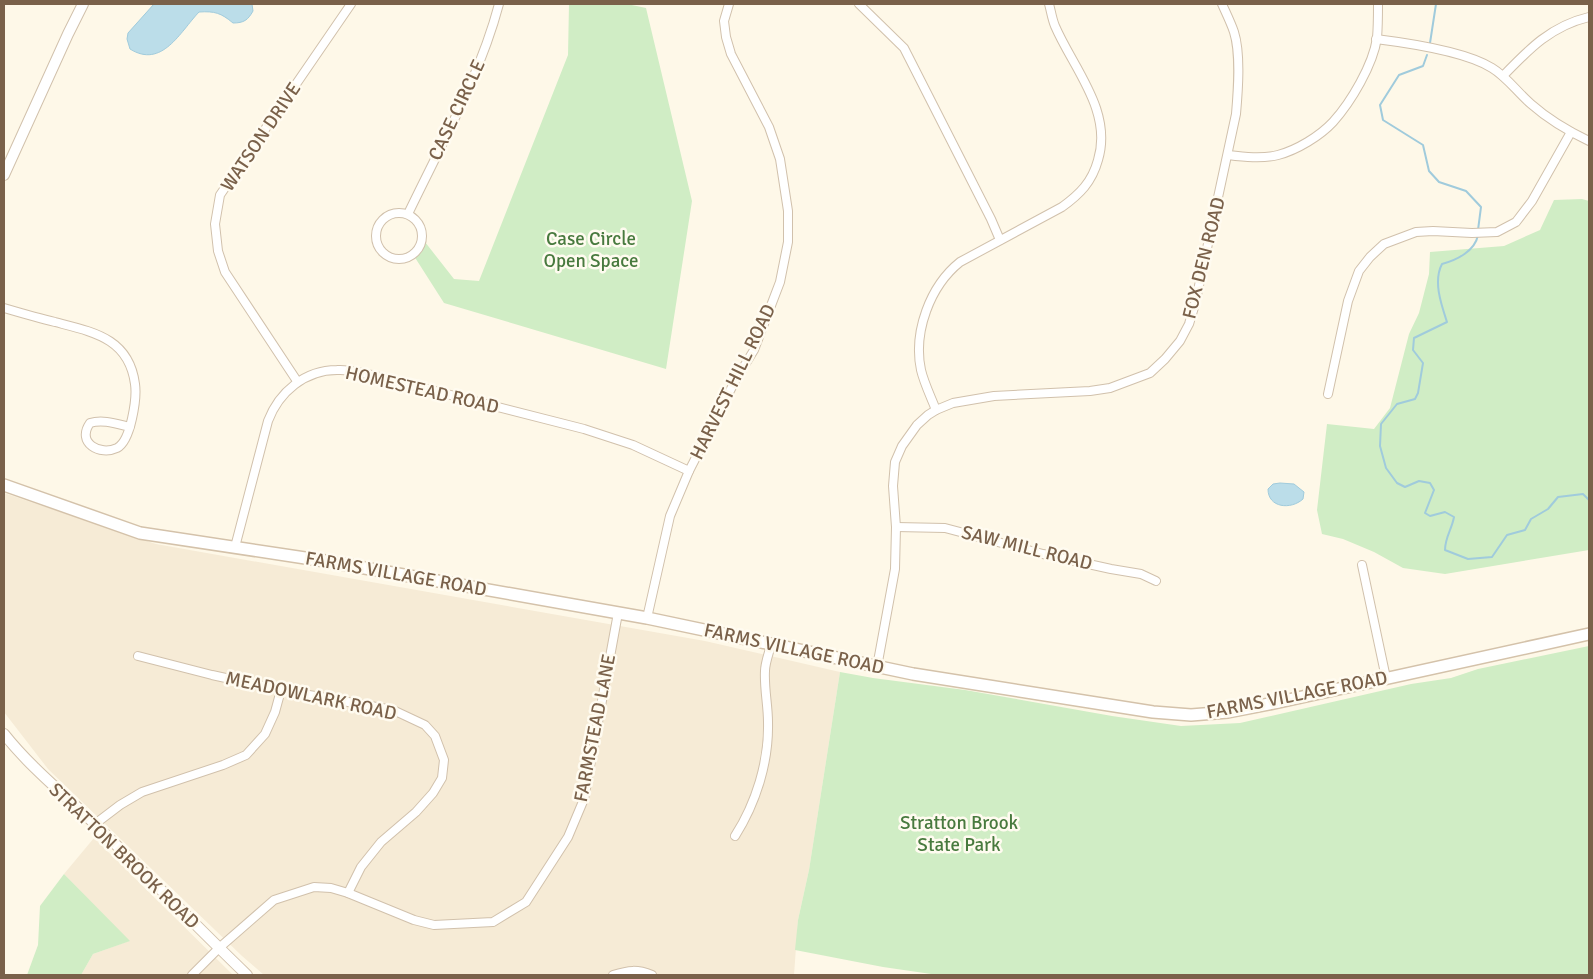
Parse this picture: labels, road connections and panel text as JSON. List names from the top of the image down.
{
  "streets": {
    "main road": ["FARMS VILLAGE ROAD"],
    "street": [
      "CASE CIRCLE",
      "WATSON DRIVE",
      "FOX DEN ROAD",
      "HARVEST HILL ROAD",
      "HOMESTEAD ROAD",
      "SAW MILL ROAD",
      "MEADOWLARK ROAD",
      "FARMSTEAD LANE",
      "STRATTON BROOK ROAD"
    ]
  },
  "crossings": [
    ["WATSON DRIVE", "HOMESTEAD ROAD"],
    ["FOX DEN ROAD", "SAW MILL ROAD"],
    ["FOX DEN ROAD", "FARMS VILLAGE ROAD"],
    ["HARVEST HILL ROAD", "HOMESTEAD ROAD"],
    ["HARVEST HILL ROAD", "FARMS VILLAGE ROAD"],
    ["HOMESTEAD ROAD", "FARMS VILLAGE ROAD"],
    ["FARMS VILLAGE ROAD", "FARMSTEAD LANE"],
    ["MEADOWLARK ROAD", "FARMSTEAD LANE"],
    ["FARMSTEAD LANE", "STRATTON BROOK ROAD"]
  ],
  "parks": ["Case Circle Open Space", "Stratton Brook State Park"]
}
